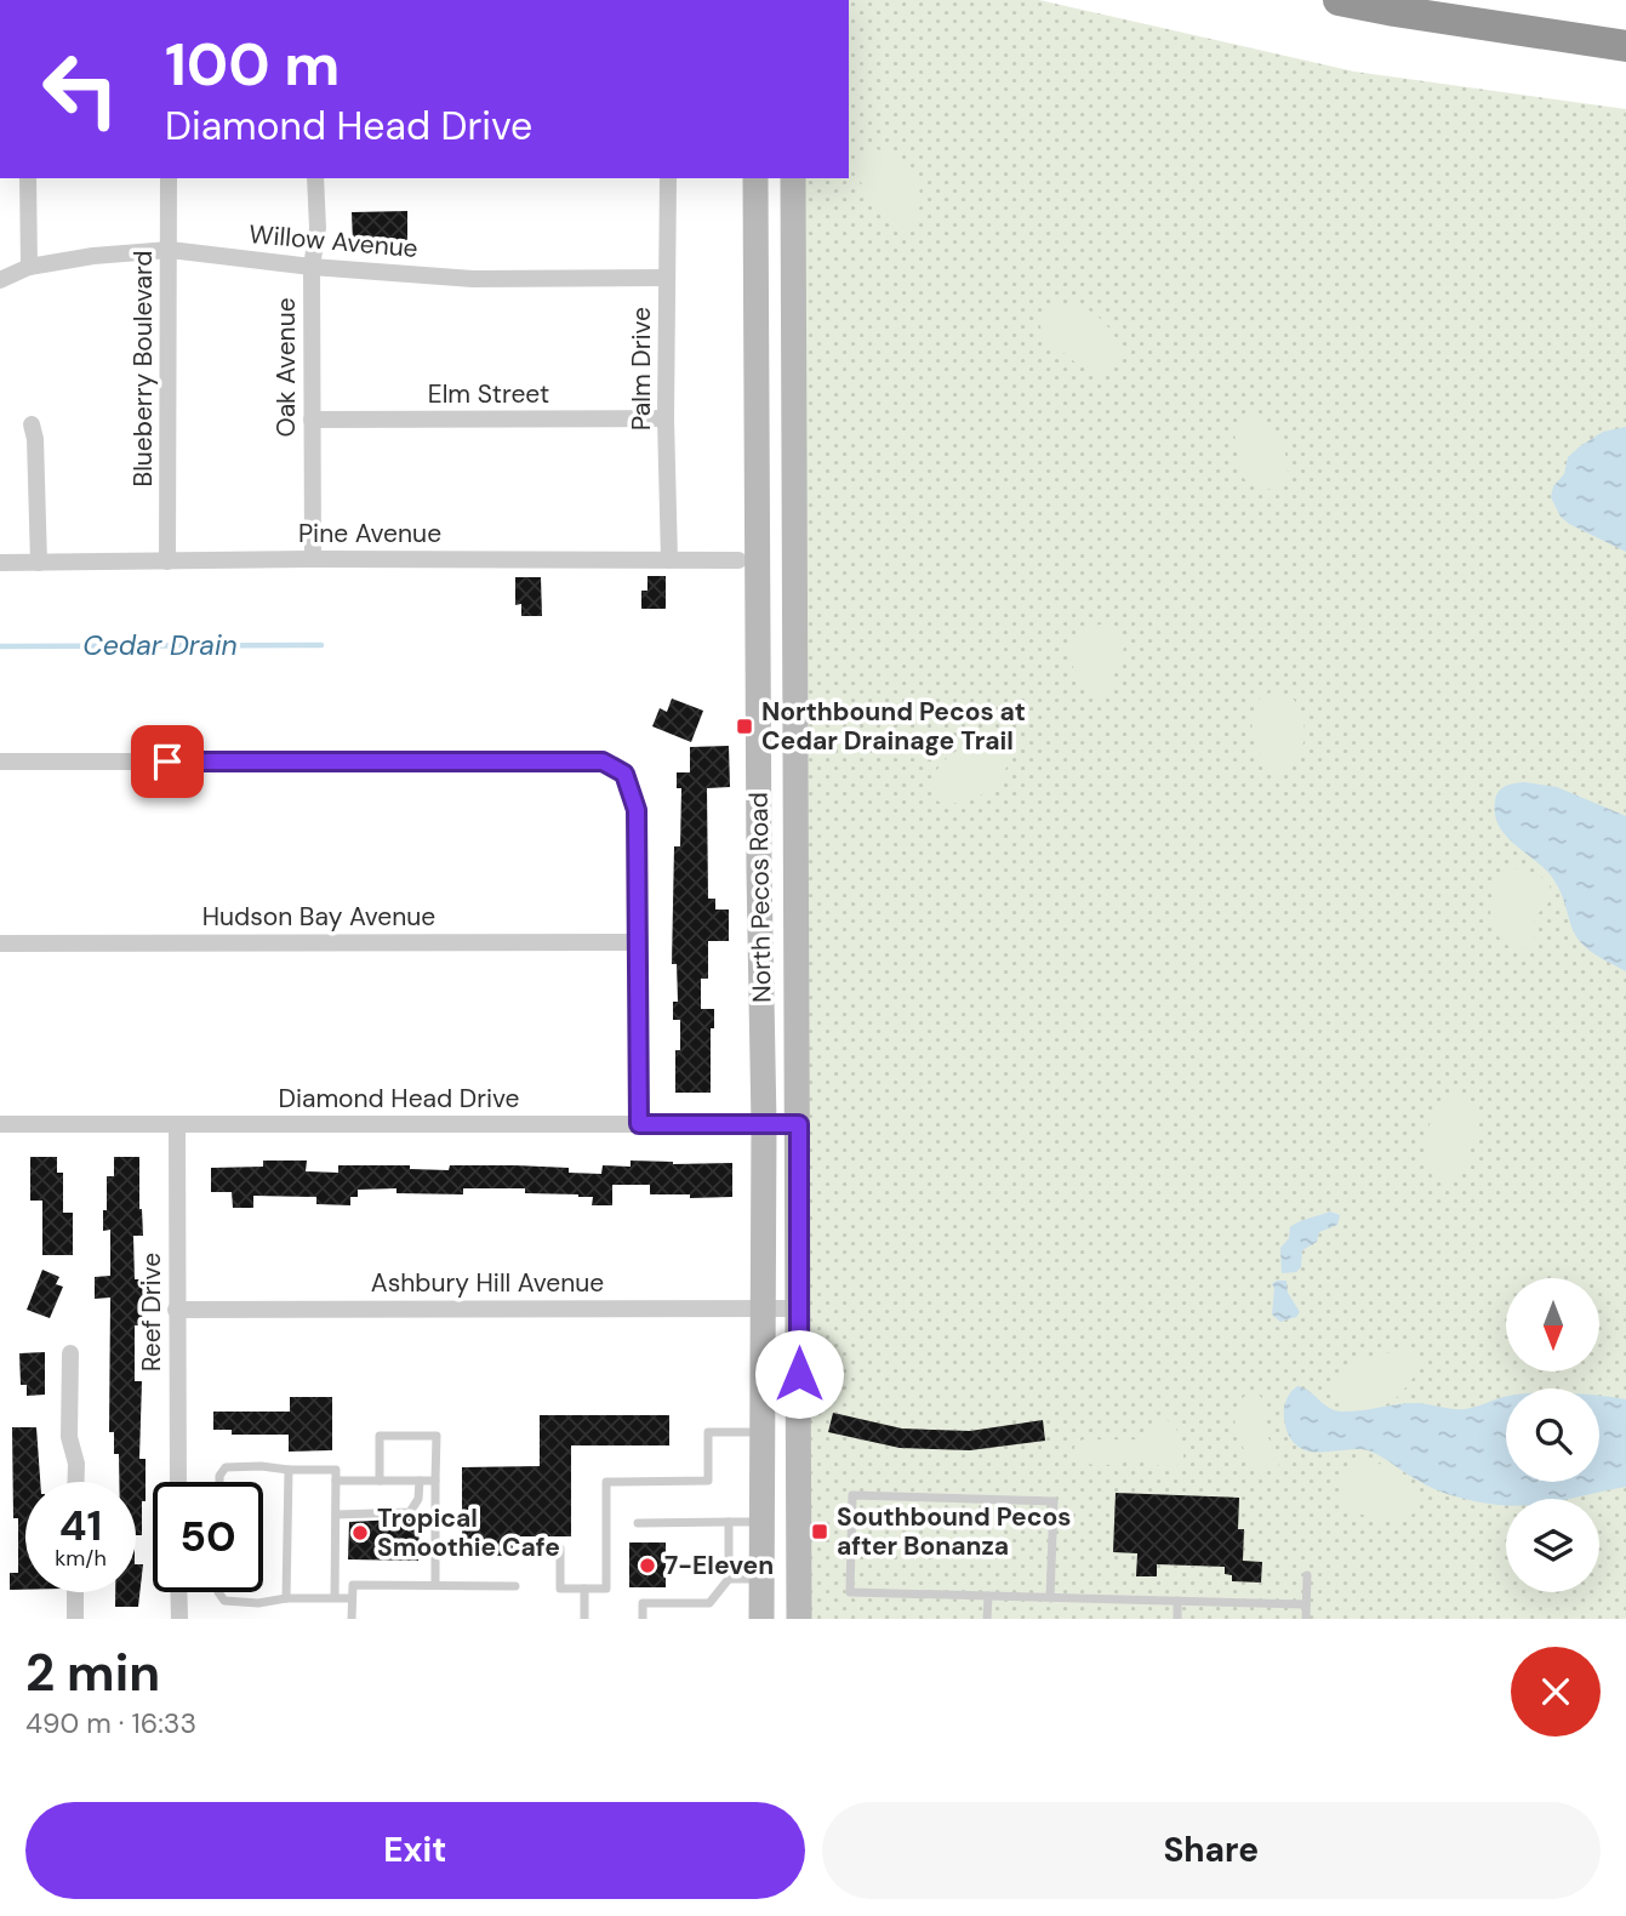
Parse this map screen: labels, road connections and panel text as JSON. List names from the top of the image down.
{
  "streets": {
    "main road": ["North Pecos Road"],
    "street": [
      "Willow Avenue",
      "Oak Avenue",
      "Blueberry Boulevard",
      "Palm Drive",
      "Elm Street",
      "Pine Avenue",
      "Hudson Bay Avenue",
      "Diamond Head Drive",
      "Ashbury Hill Avenue",
      "Reef Drive"
    ]
  },
  "crossings": [
    ["Willow Avenue", "Oak Avenue"],
    ["Willow Avenue", "Blueberry Boulevard"],
    ["Willow Avenue", "Palm Drive"],
    ["Oak Avenue", "Elm Street"],
    ["Oak Avenue", "Pine Avenue"],
    ["Blueberry Boulevard", "Pine Avenue"],
    ["Palm Drive", "Elm Street"],
    ["Palm Drive", "Pine Avenue"],
    ["North Pecos Road", "Diamond Head Drive"],
    ["North Pecos Road", "Ashbury Hill Avenue"],
    ["Diamond Head Drive", "Reef Drive"],
    ["Ashbury Hill Avenue", "Reef Drive"]
  ],
  "water": ["Cedar Drain"],
  "places": {
    "transit": ["Northbound Pecos at Cedar Drainage Trail", "Southbound Pecos after Bonanza"],
    "other": ["Tropical Smoothie Cafe", "7-Eleven"]
  },
  "north": "bottom",
  "page": {
    "turn": ["100 m", "Diamond Head Drive"],
    "speed": "41 km/h",
    "limit": "50",
    "heading": ["2 min", "490 m · 16:33"],
    "buttons": ["Exit", "Share"]
  }
}
